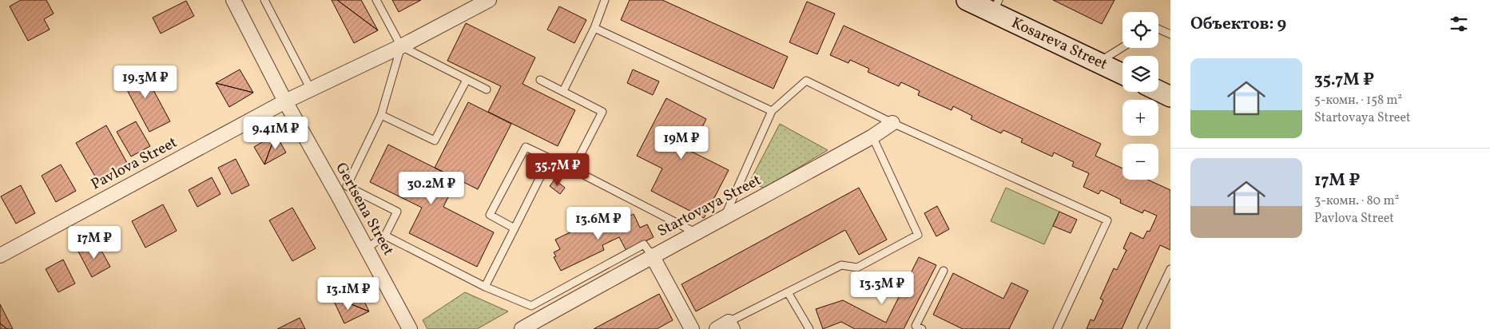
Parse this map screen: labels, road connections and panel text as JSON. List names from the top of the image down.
{
  "streets": {
    "street": [
      "Kosareva Street",
      "Pavlova Street",
      "Startovaya Street",
      "Gertsena Street"
    ]
  },
  "crossings": [
    ["Pavlova Street", "Gertsena Street"]
  ],
  "page": {
    "heading": "Объектов: 9",
    "map_buttons": ["+", "−"],
    "list": [
      {
        "name": "35.7M ₽",
        "note": "5-комн. · 158 m² · Startovaya Street"
      },
      {
        "name": "17M ₽",
        "note": "3-комн. · 80 m² · Pavlova Street"
      }
    ],
    "price": [
      "19.3M ₽",
      "9.41M ₽",
      "19M ₽",
      "35.7M ₽",
      "30.2M ₽",
      "13.6M ₽",
      "17M ₽",
      "13.3M ₽",
      "13.1M ₽"
    ]
  }
}
